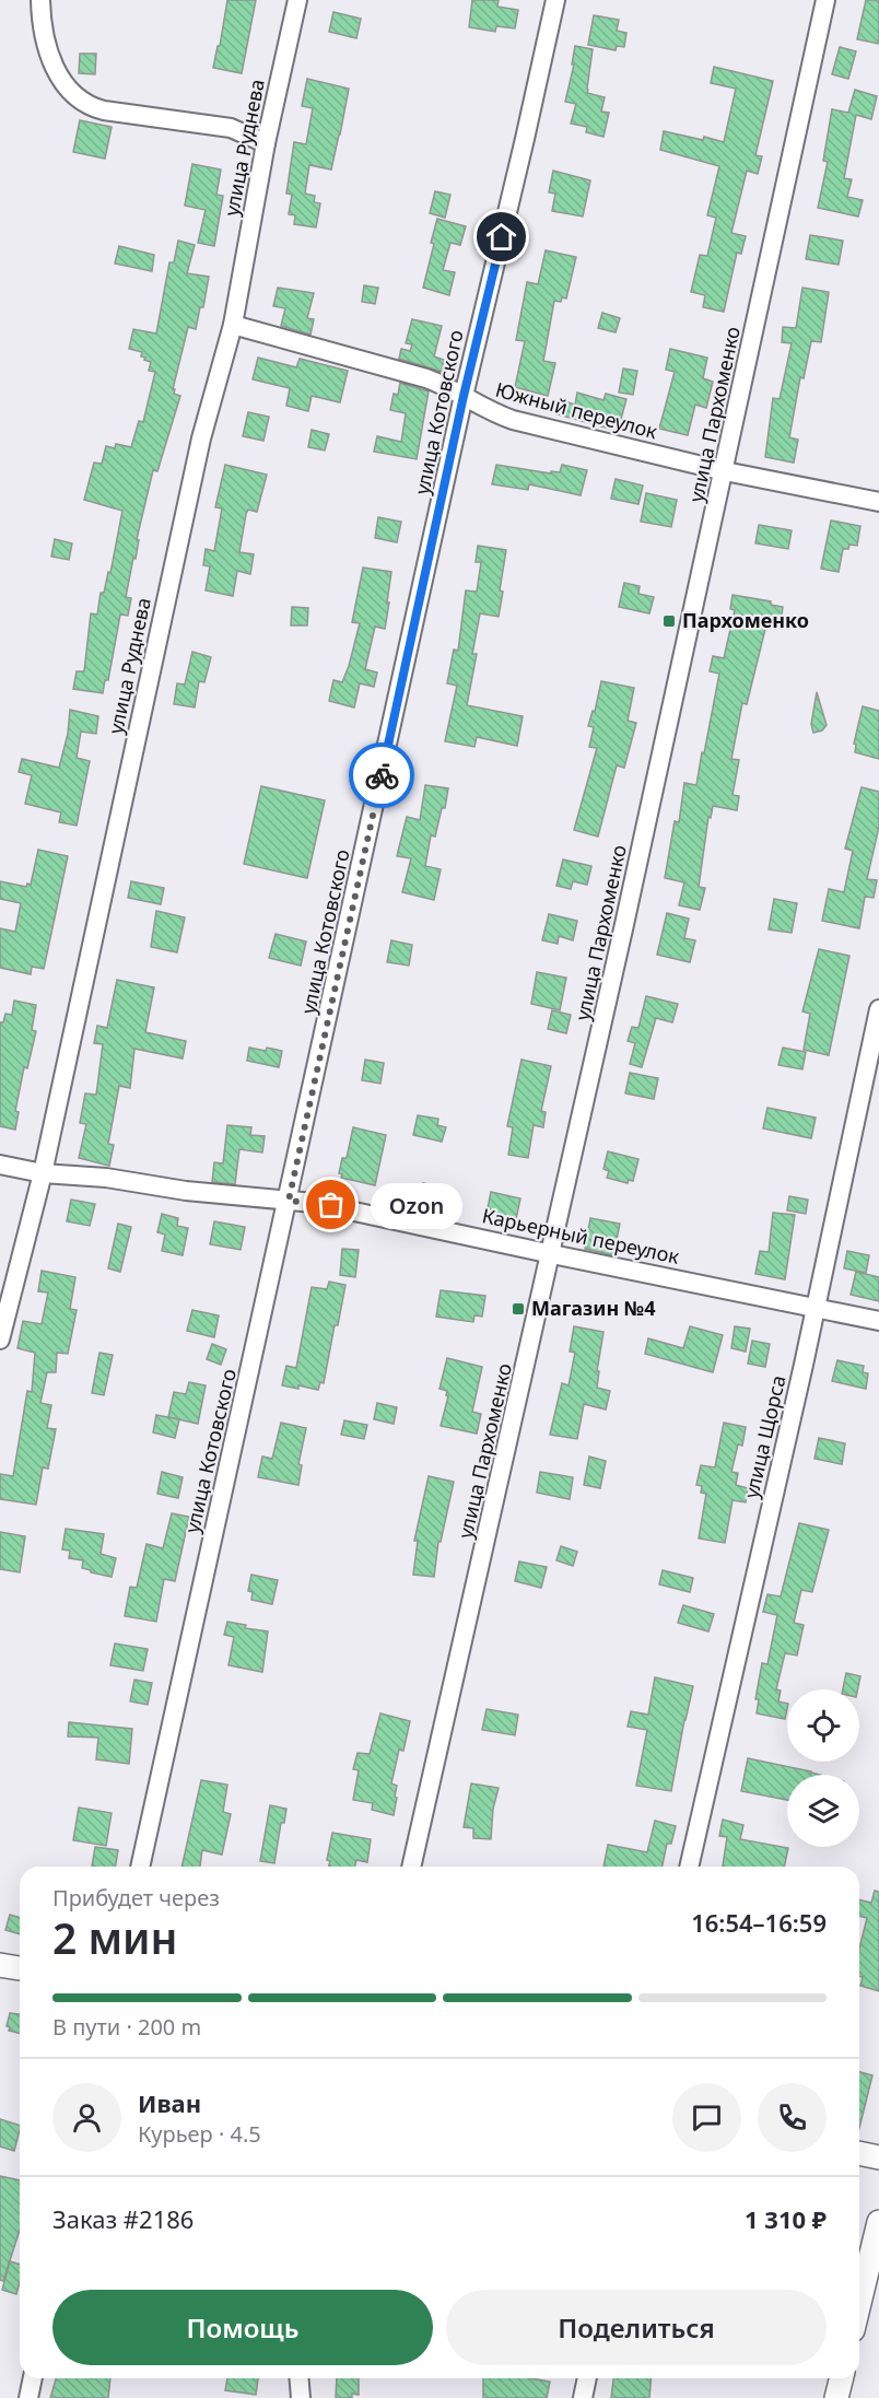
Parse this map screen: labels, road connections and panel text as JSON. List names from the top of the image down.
{
  "streets": {
    "street": [
      "улица Руднева",
      "Южный переулок",
      "улица Котовского",
      "улица Пархоменко",
      "Карьерный переулок",
      "улица Щорса"
    ]
  },
  "crossings": [
    ["улица Руднева", "Южный переулок"],
    ["улица Руднева", "Карьерный переулок"],
    ["Южный переулок", "улица Котовского"],
    ["Южный переулок", "улица Пархоменко"],
    ["улица Котовского", "Карьерный переулок"],
    ["улица Пархоменко", "Карьерный переулок"],
    ["Карьерный переулок", "улица Щорса"]
  ],
  "places": {
    "transit": ["Пархоменко", "Магазин №4"],
    "other": ["Ozon"]
  },
  "page": {
    "bubble": "Ozon",
    "heading": ["2 мин", "Прибудет через", "16:54–16:59"],
    "panel": [
      "Иван",
      "Курьер · 4.5",
      "Заказ #2186",
      "1 310 ₽"
    ],
    "bar": "В пути · 200 m",
    "buttons": ["Помощь", "Поделиться"]
  }
}
